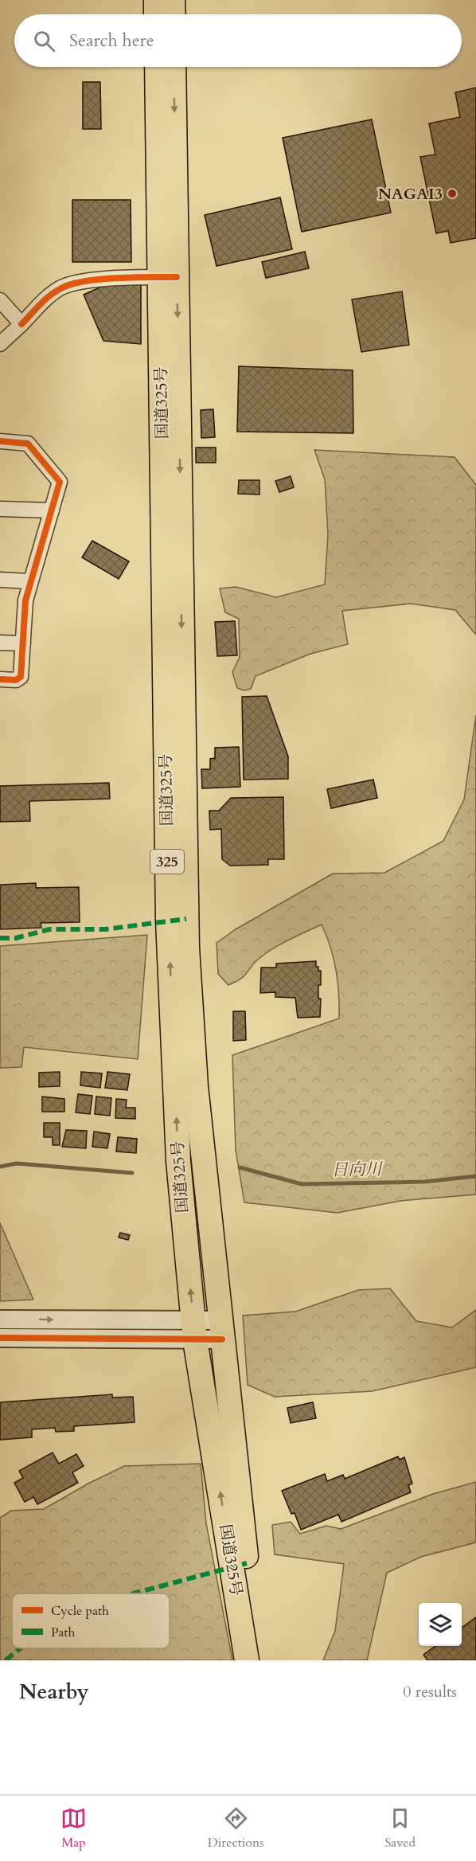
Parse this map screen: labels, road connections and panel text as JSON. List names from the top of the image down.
{
  "streets": {
    "highway": ["国道325号", "325"]
  },
  "water": ["日向川"],
  "places": ["NAGAI3"],
  "legend": ["Cycle path", "Path"],
  "page": {
    "search": "Search here",
    "heading": ["Nearby", "0 results"],
    "nav": ["Map", "Directions", "Saved"]
  }
}
